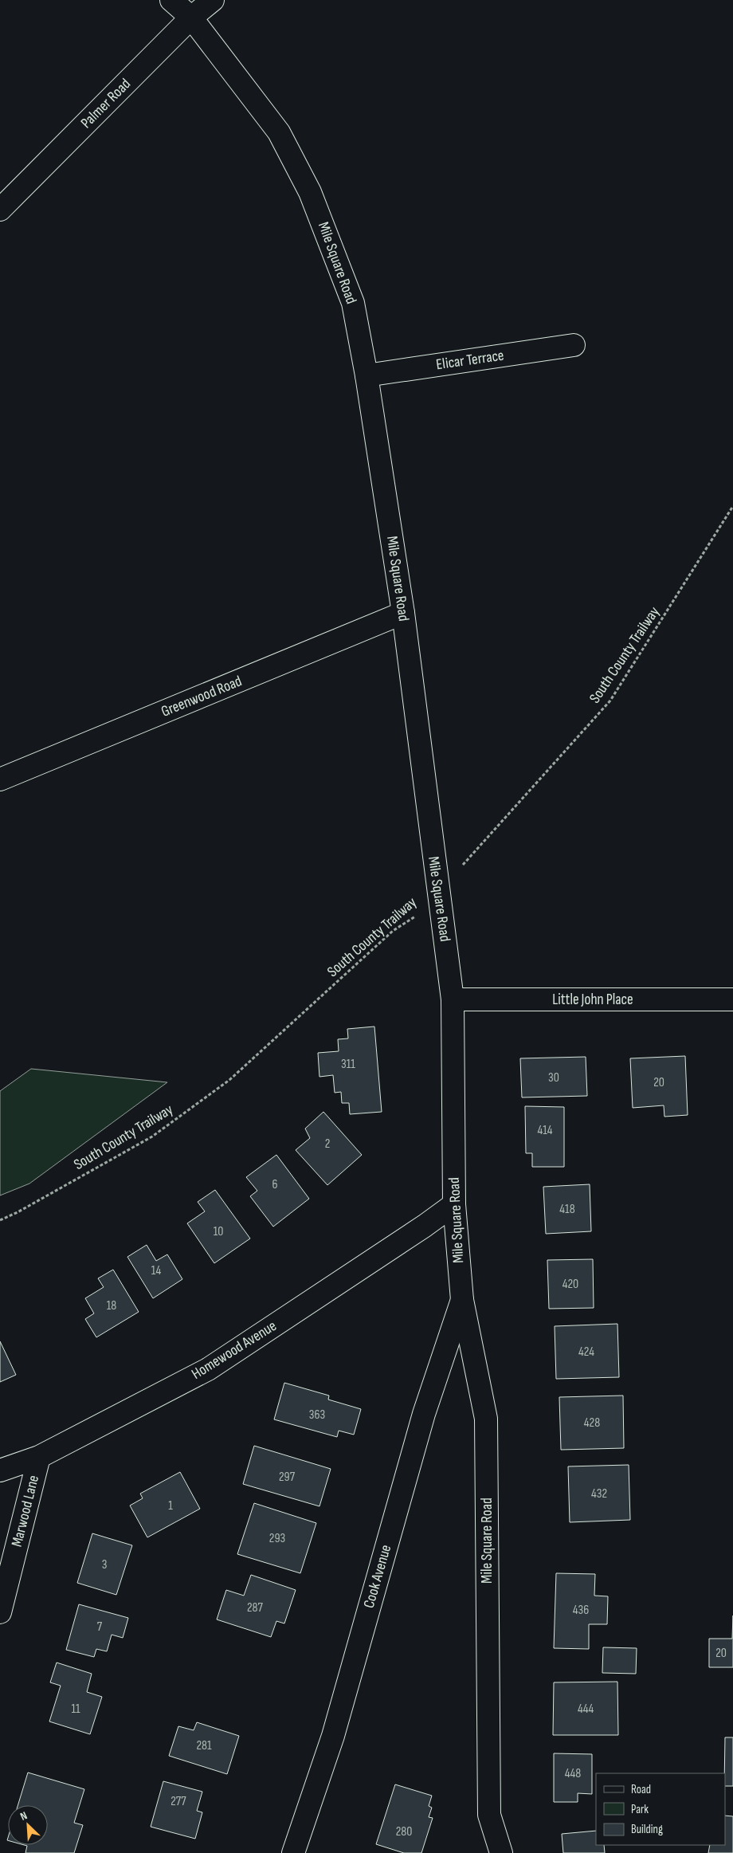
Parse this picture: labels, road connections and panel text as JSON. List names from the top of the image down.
{
  "streets": {
    "street": [
      "Palmer Road",
      "Mile Square Road",
      "Elicar Terrace",
      "Greenwood Road",
      "Little John Place",
      "Homewood Avenue",
      "Marwood Lane",
      "Cook Avenue"
    ],
    "path": ["South County Trailway"]
  },
  "crossings": [
    ["Palmer Road", "Mile Square Road"],
    ["Mile Square Road", "Elicar Terrace"],
    ["Mile Square Road", "South County Trailway"],
    ["Mile Square Road", "Greenwood Road"],
    ["Mile Square Road", "Little John Place"],
    ["Mile Square Road", "Homewood Avenue"],
    ["Mile Square Road", "Cook Avenue"],
    ["Homewood Avenue", "Marwood Lane"]
  ],
  "house_numbers": [
    "311",
    "30",
    "20",
    "414",
    "2",
    "6",
    "418",
    "10",
    "14",
    "420",
    "18",
    "424",
    "363",
    "428",
    "297",
    "432",
    "1",
    "293",
    "3",
    "287",
    "436",
    "7",
    "20",
    "11",
    "444",
    "281",
    "448",
    "277",
    "280"
  ],
  "legend": ["Road", "Park", "Building"],
  "north": "top left"
}
